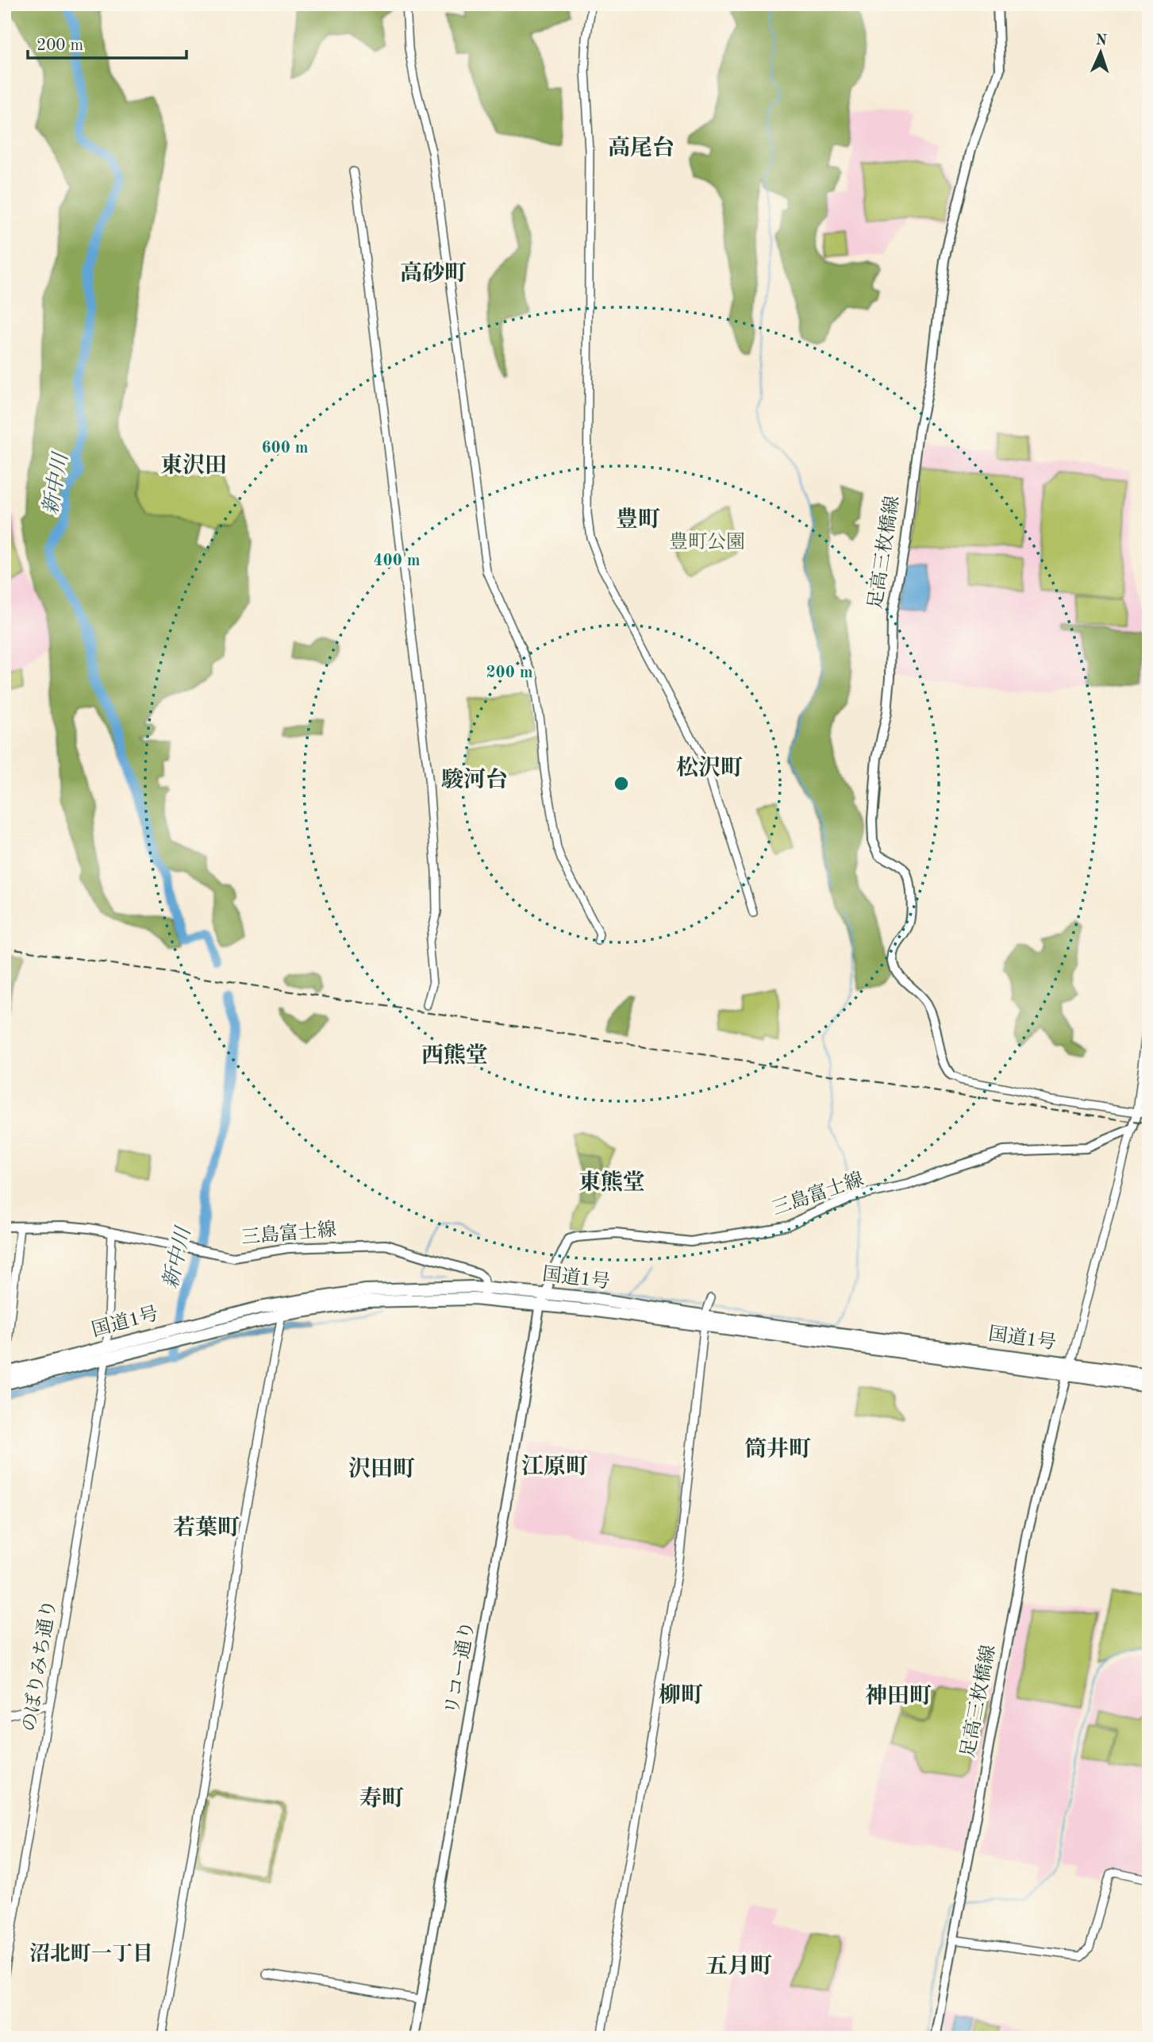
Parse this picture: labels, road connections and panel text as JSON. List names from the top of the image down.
{
  "streets": {
    "highway": ["国道1号"],
    "main road": ["足高三枚橋線", "三島富士線", "リコー通り"],
    "street": ["のぼりみち通り"]
  },
  "crossings": [
    ["足高三枚橋線", "国道1号"],
    ["三島富士線", "国道1号"],
    ["三島富士線", "のぼりみち通り"],
    ["三島富士線", "リコー通り"],
    ["国道1号", "のぼりみち通り"],
    ["国道1号", "リコー通り"]
  ],
  "districts": [
    "高尾台",
    "高砂町",
    "東沢田",
    "豊町",
    "松沢町",
    "駿河台",
    "西熊堂",
    "東熊堂",
    "筒井町",
    "江原町",
    "沢田町",
    "若葉町",
    "柳町",
    "神田町",
    "寿町",
    "沼北町一丁目",
    "五月町"
  ],
  "water": ["新中川"],
  "parks": ["豊町公園"],
  "scale_bar": "200 m",
  "north": "top",
  "rings": ["600 m", "400 m", "200 m"]
}
